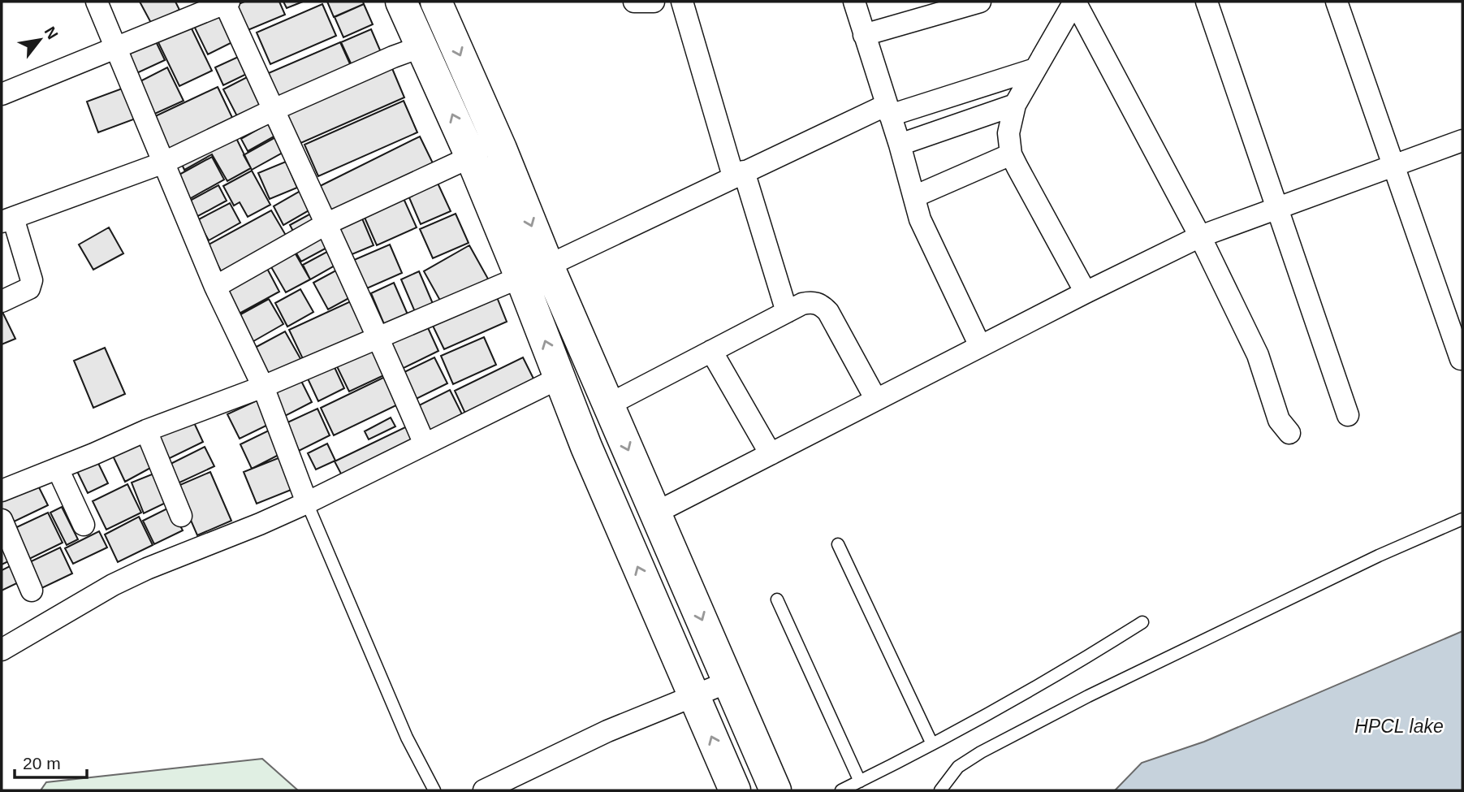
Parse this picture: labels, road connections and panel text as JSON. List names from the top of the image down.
{
  "water": ["HPCL lake"],
  "scale_bar": "20 m",
  "north": "top right"
}
